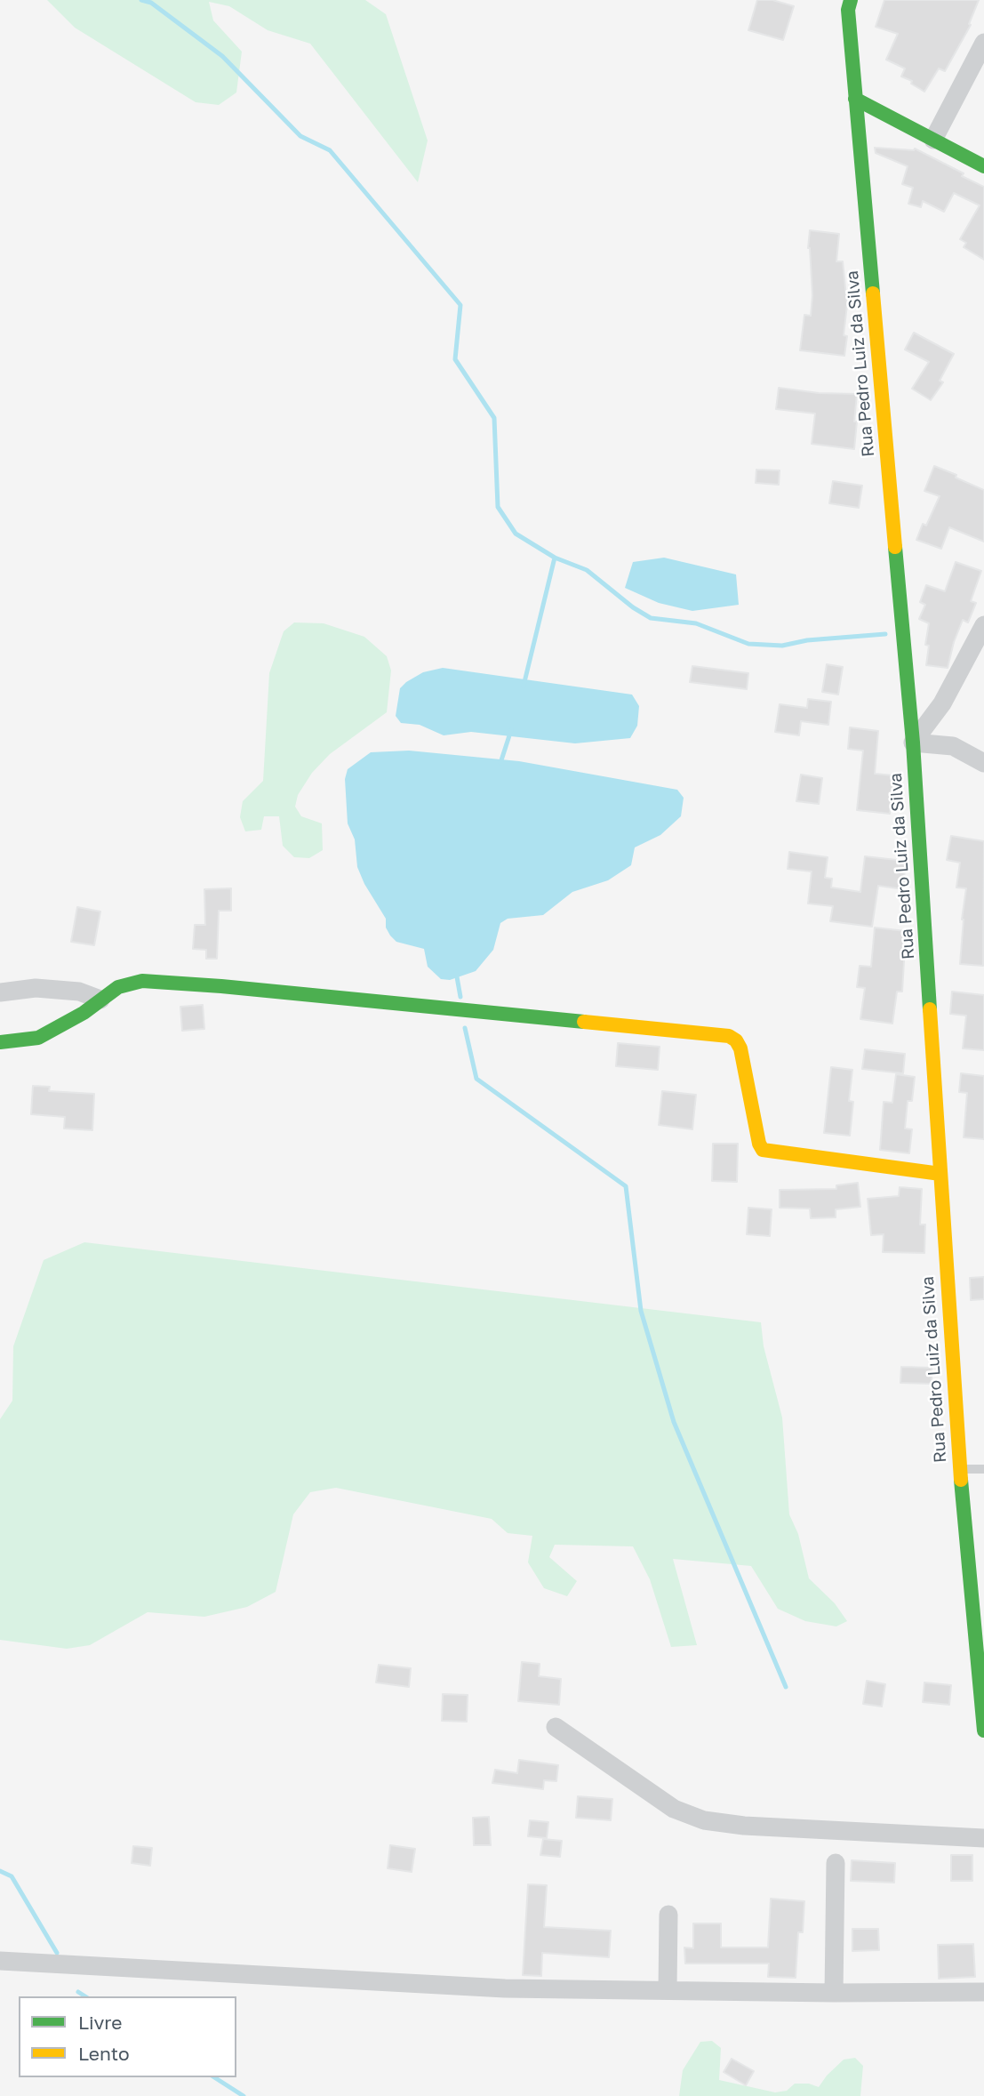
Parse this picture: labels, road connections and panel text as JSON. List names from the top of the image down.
{
  "streets": {
    "street": ["Rua Pedro Luiz da Silva"]
  },
  "legend": ["Livre", "Lento"]
}
